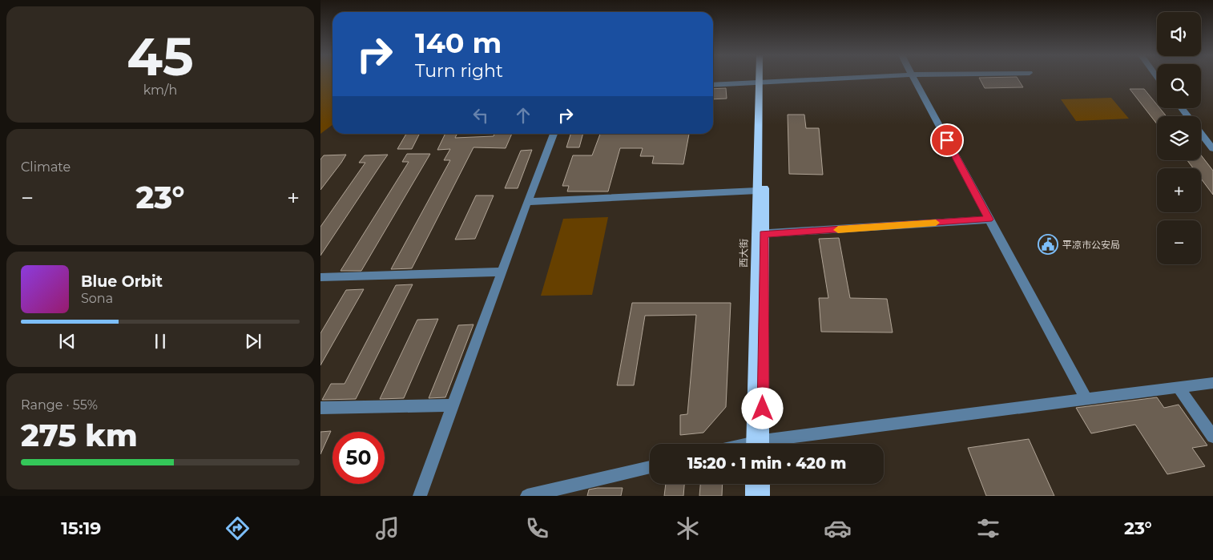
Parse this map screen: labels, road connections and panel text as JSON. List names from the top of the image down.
{
  "streets": {
    "main road": ["西大街"]
  },
  "places": {
    "public building": ["平凉市公安局"]
  },
  "page": {
    "tile": [
      ["45", "km/h"],
      "Climate",
      ["Range · 55%", "275 km"]
    ],
    "map_buttons": ["+", "−"],
    "turn": ["140 m", "Turn right"],
    "heat": ["−", "23°", "+"],
    "song": ["Blue Orbit", "Sona"],
    "limit": "50",
    "trip": "15:20 · 1 min · 420 m",
    "tabs": ["15:19", "23°"]
  }
}
